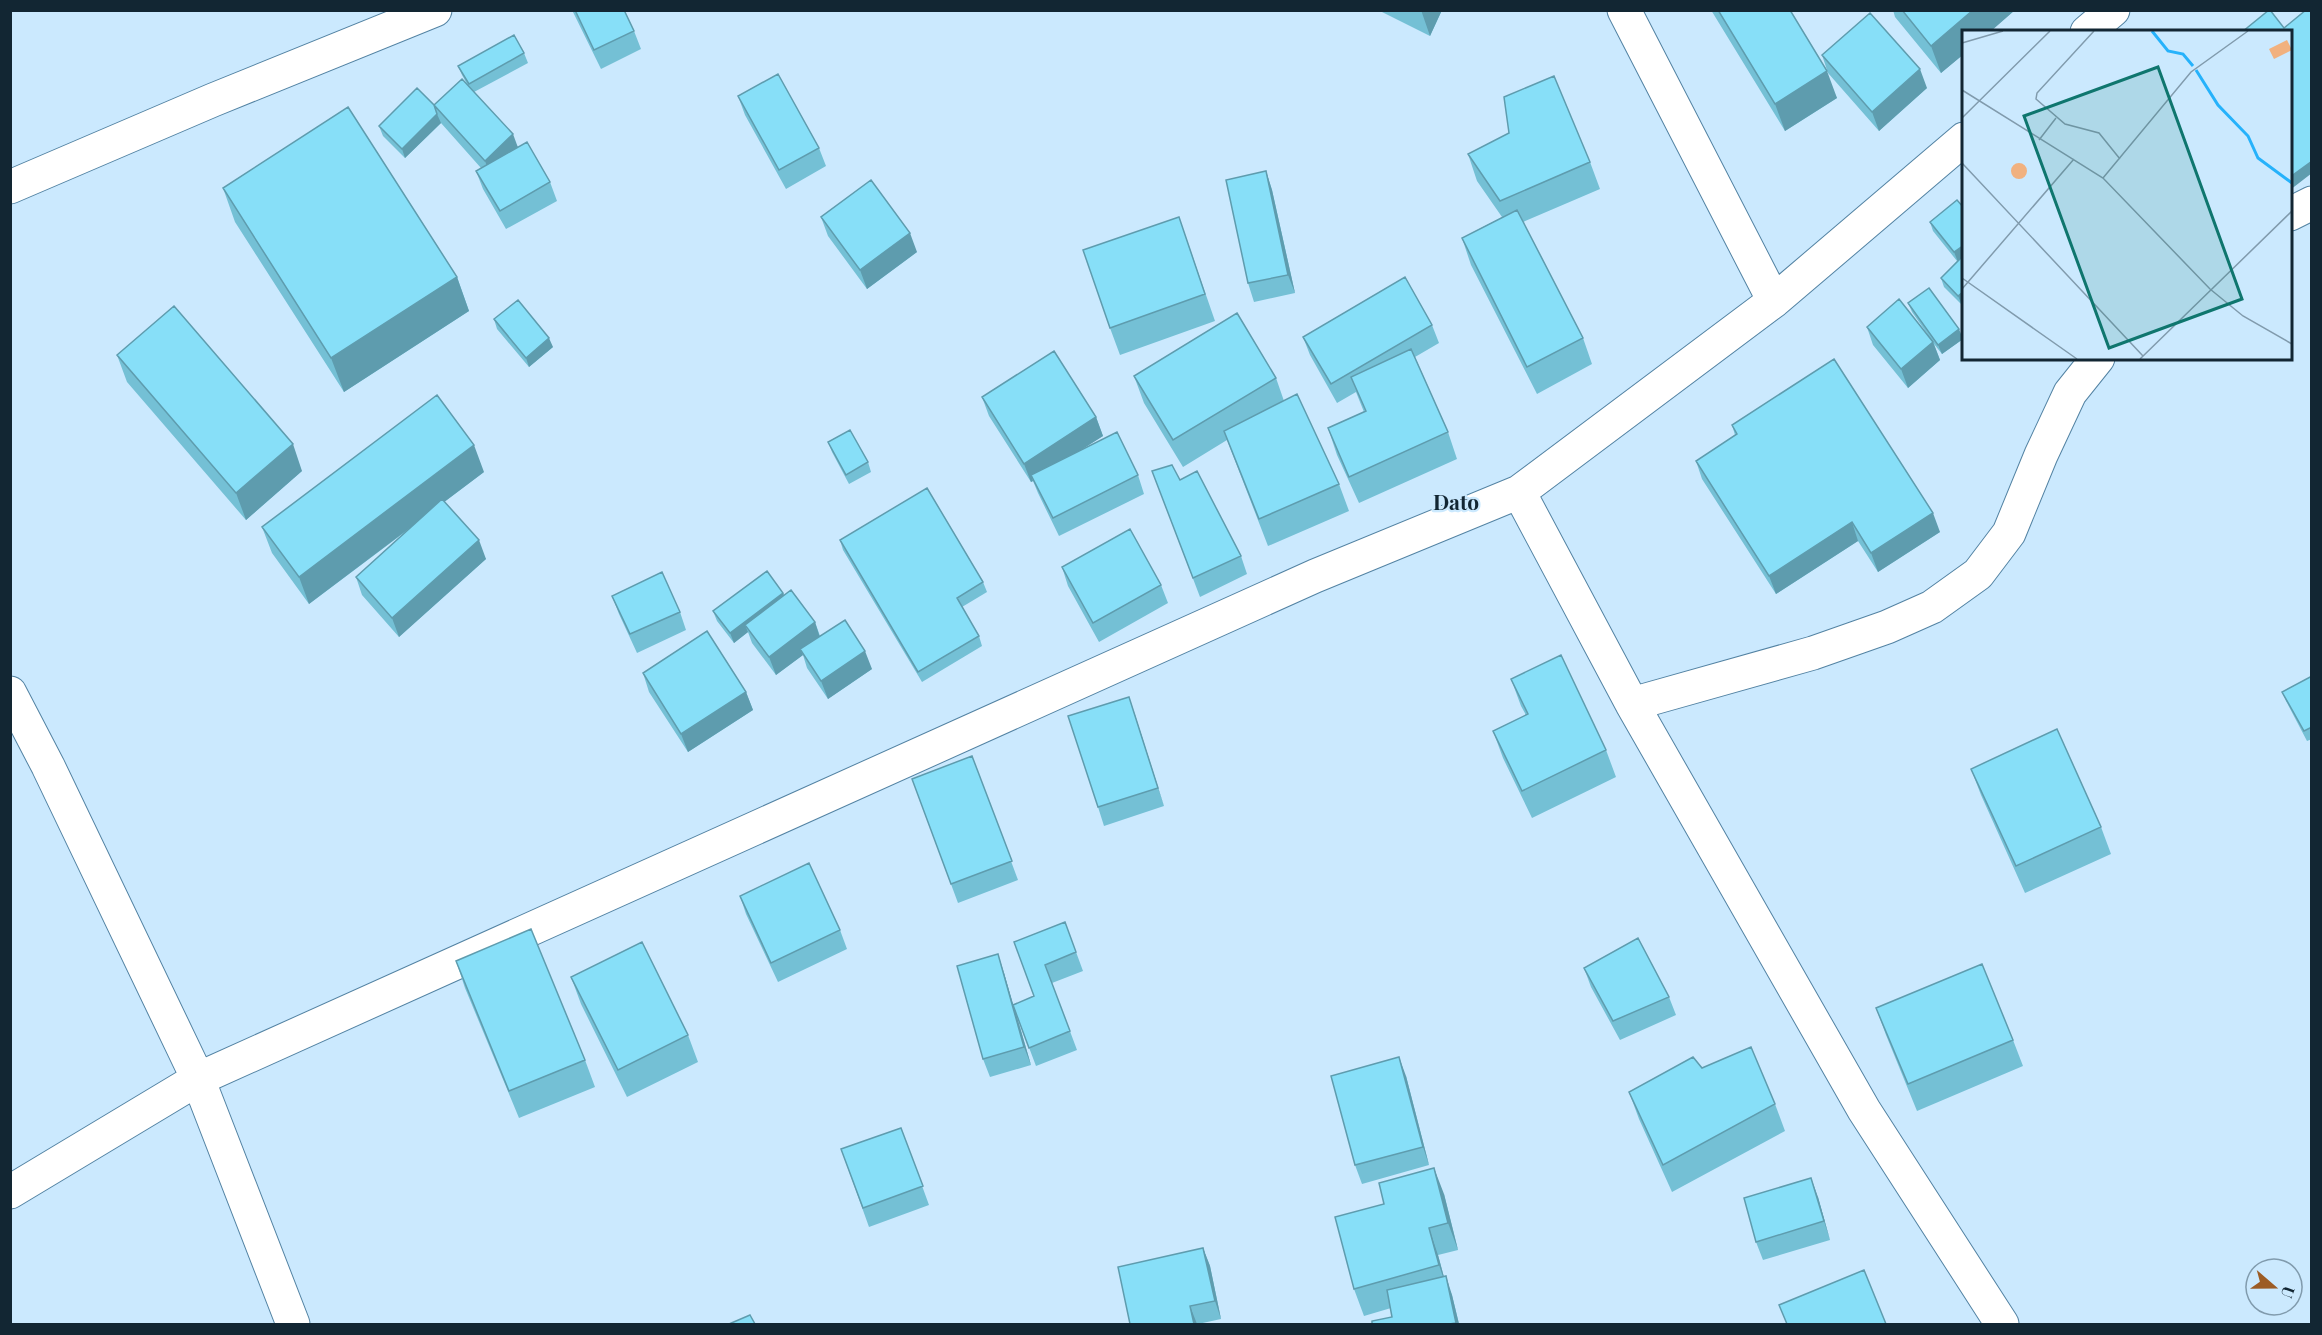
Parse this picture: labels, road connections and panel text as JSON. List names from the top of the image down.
{
  "districts": ["Dato"],
  "north": "right"
}
